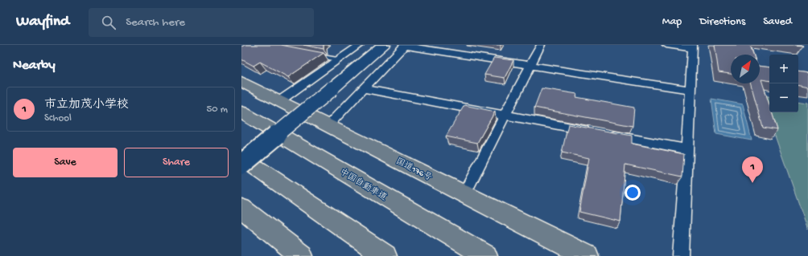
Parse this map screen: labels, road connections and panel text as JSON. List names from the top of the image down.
{
  "streets": {
    "highway": ["国道176号", "中国自動車道"]
  },
  "north": "top right",
  "page": {
    "header": "Wayfind",
    "search": "Search here",
    "nav": ["Map", "Directions", "Saved"],
    "heading": "Nearby",
    "map_buttons": ["+", "−"],
    "list": [
      {
        "mark": "1",
        "name": "市立加茂小学校",
        "note": "School",
        "value": "50 m"
      }
    ],
    "buttons": ["Save", "Share"],
    "pins": "1"
  }
}
